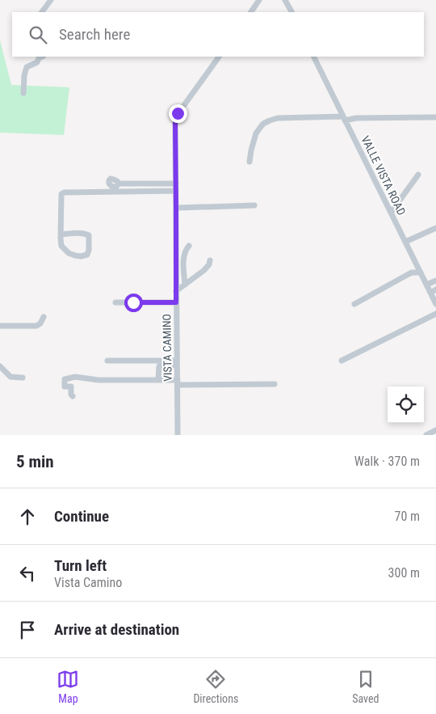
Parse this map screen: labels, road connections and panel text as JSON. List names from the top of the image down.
{
  "streets": {
    "street": ["VALLE VISTA ROAD", "VISTA CAMINO"]
  },
  "page": {
    "search": "Search here",
    "heading": ["5 min", "Walk · 370 m"],
    "list": [
      ["Continue", "70 m"],
      ["Turn left", "Vista Camino", "300 m"],
      "Arrive at destination"
    ],
    "nav": ["Map", "Directions", "Saved"]
  }
}
